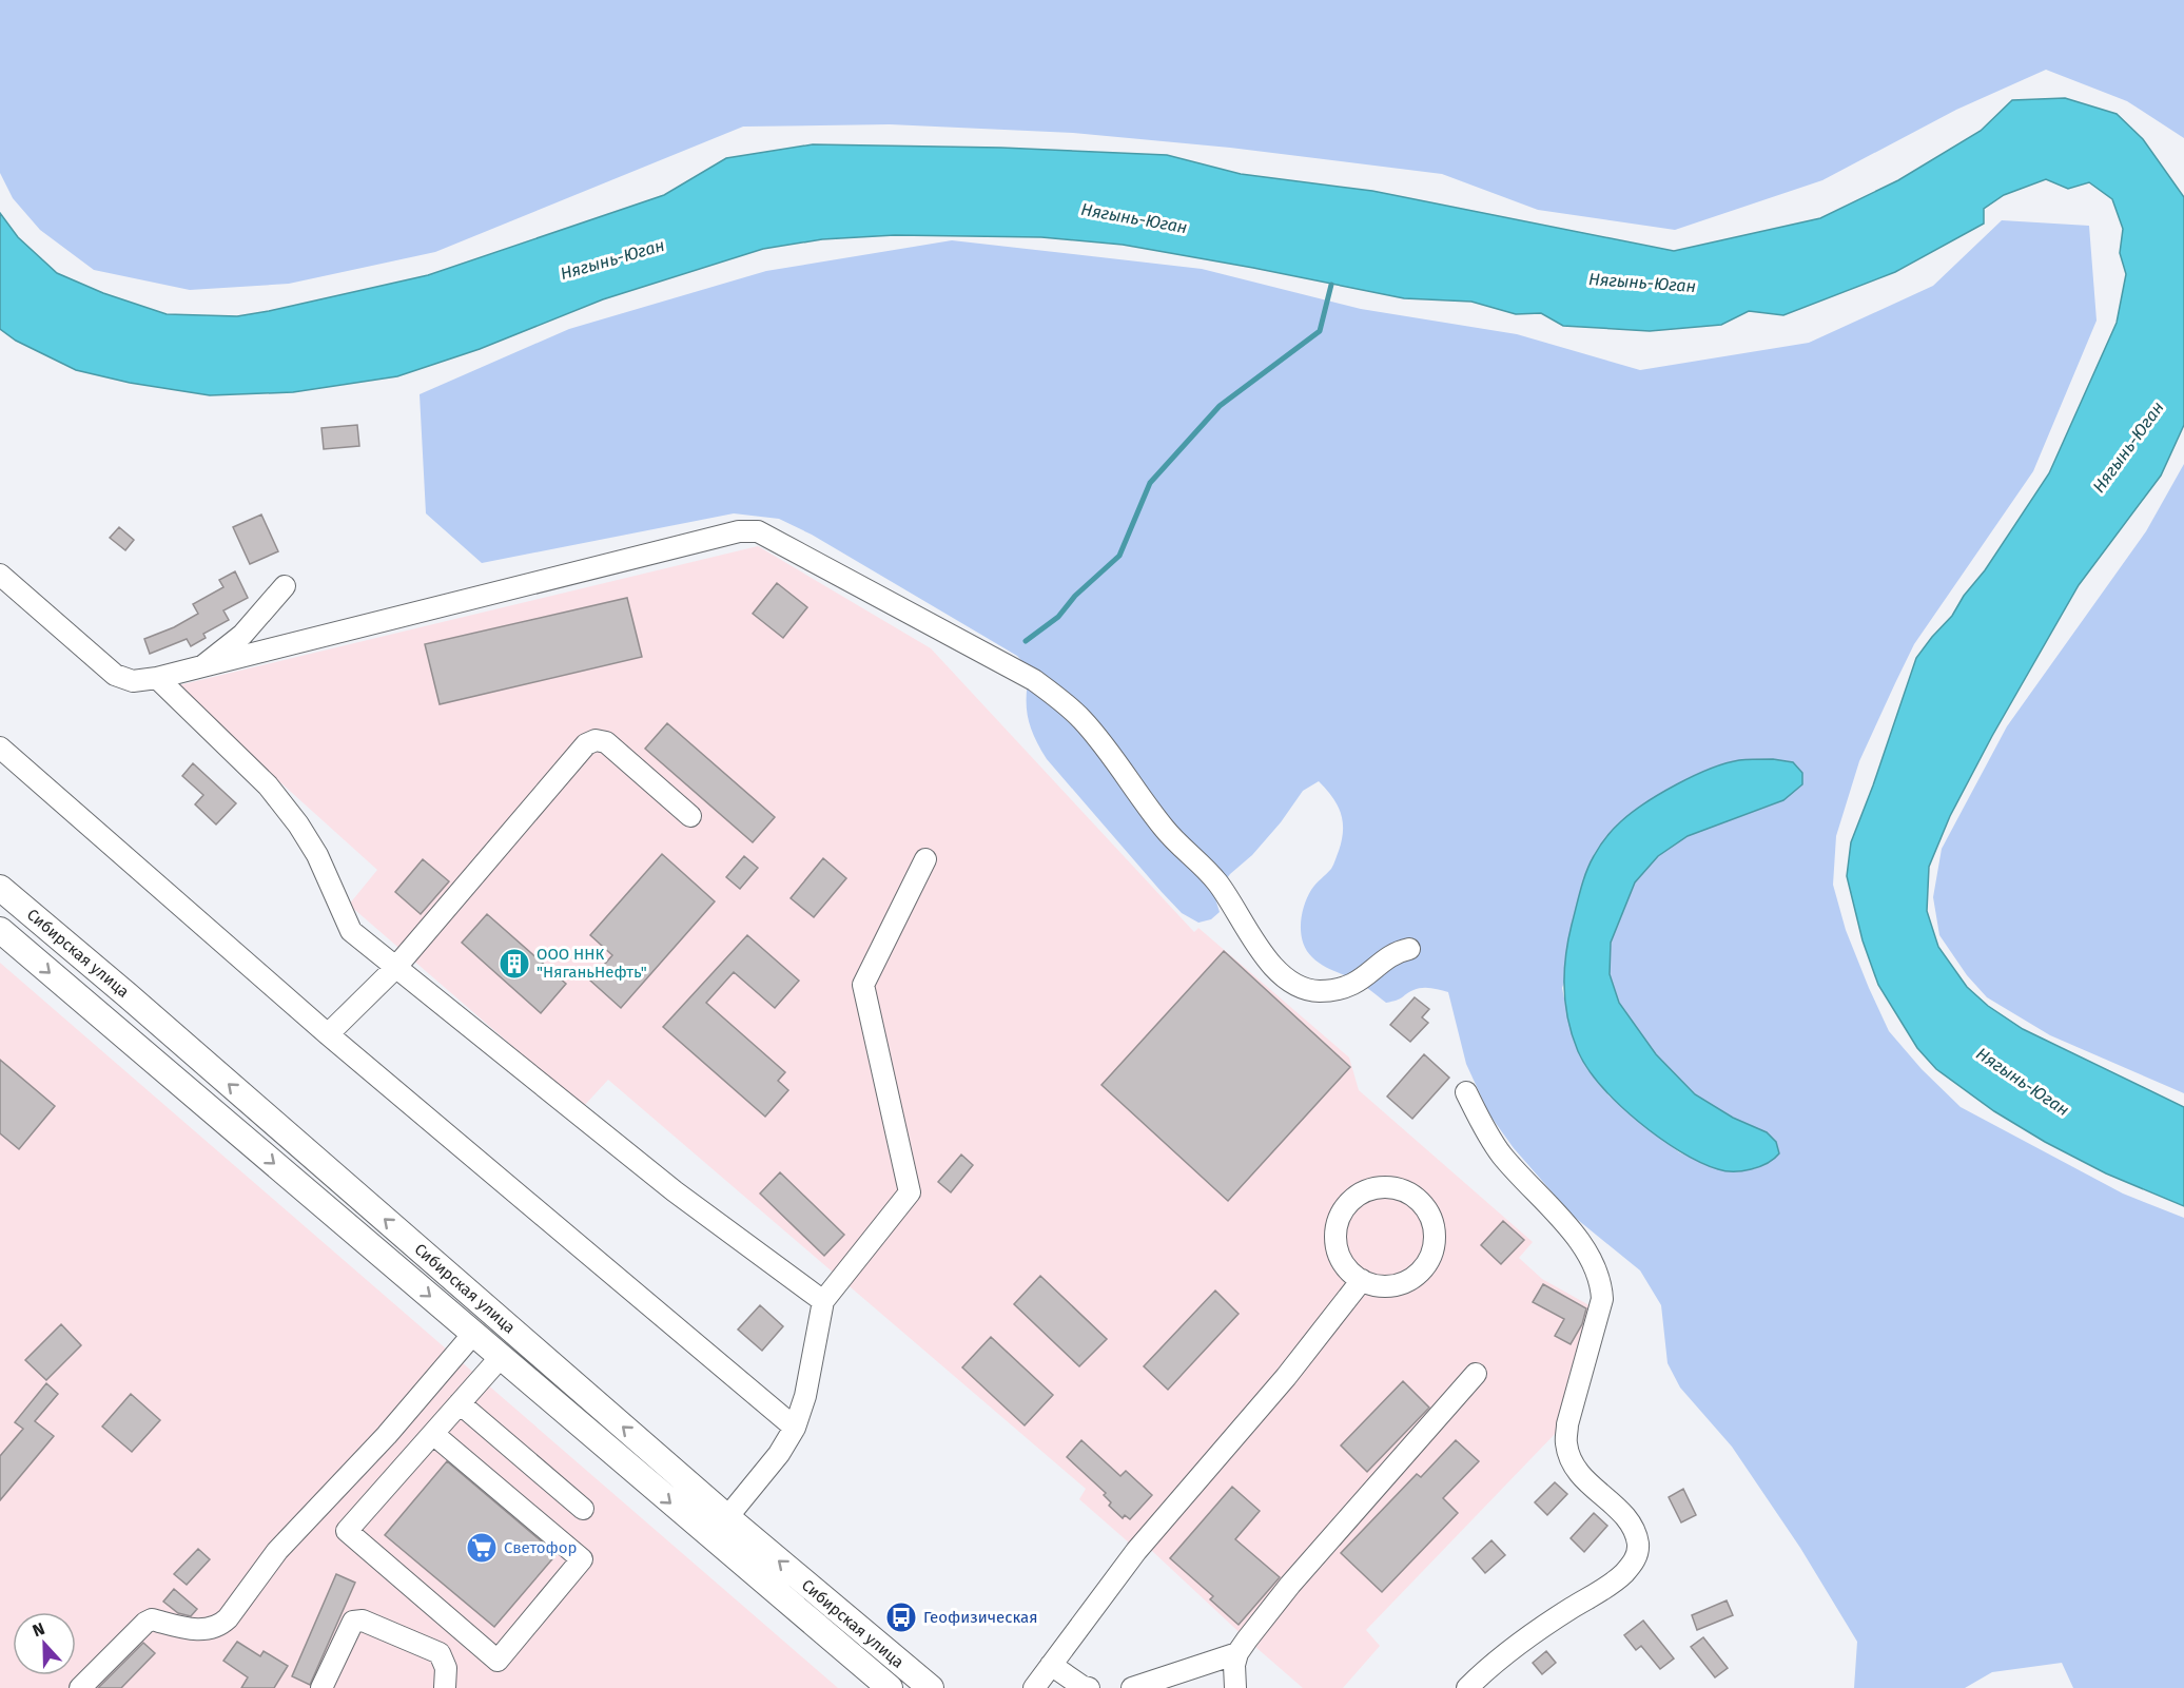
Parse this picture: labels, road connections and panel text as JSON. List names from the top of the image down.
{
  "streets": {
    "main road": ["Сибирская улица"]
  },
  "water": ["Нягынь-Юган"],
  "places": {
    "building": ["ООО ННК \"НяганьНефть\""],
    "supermarket": ["Светофор"],
    "bus stop": ["Геофизическая"]
  },
  "north": "top"
}
